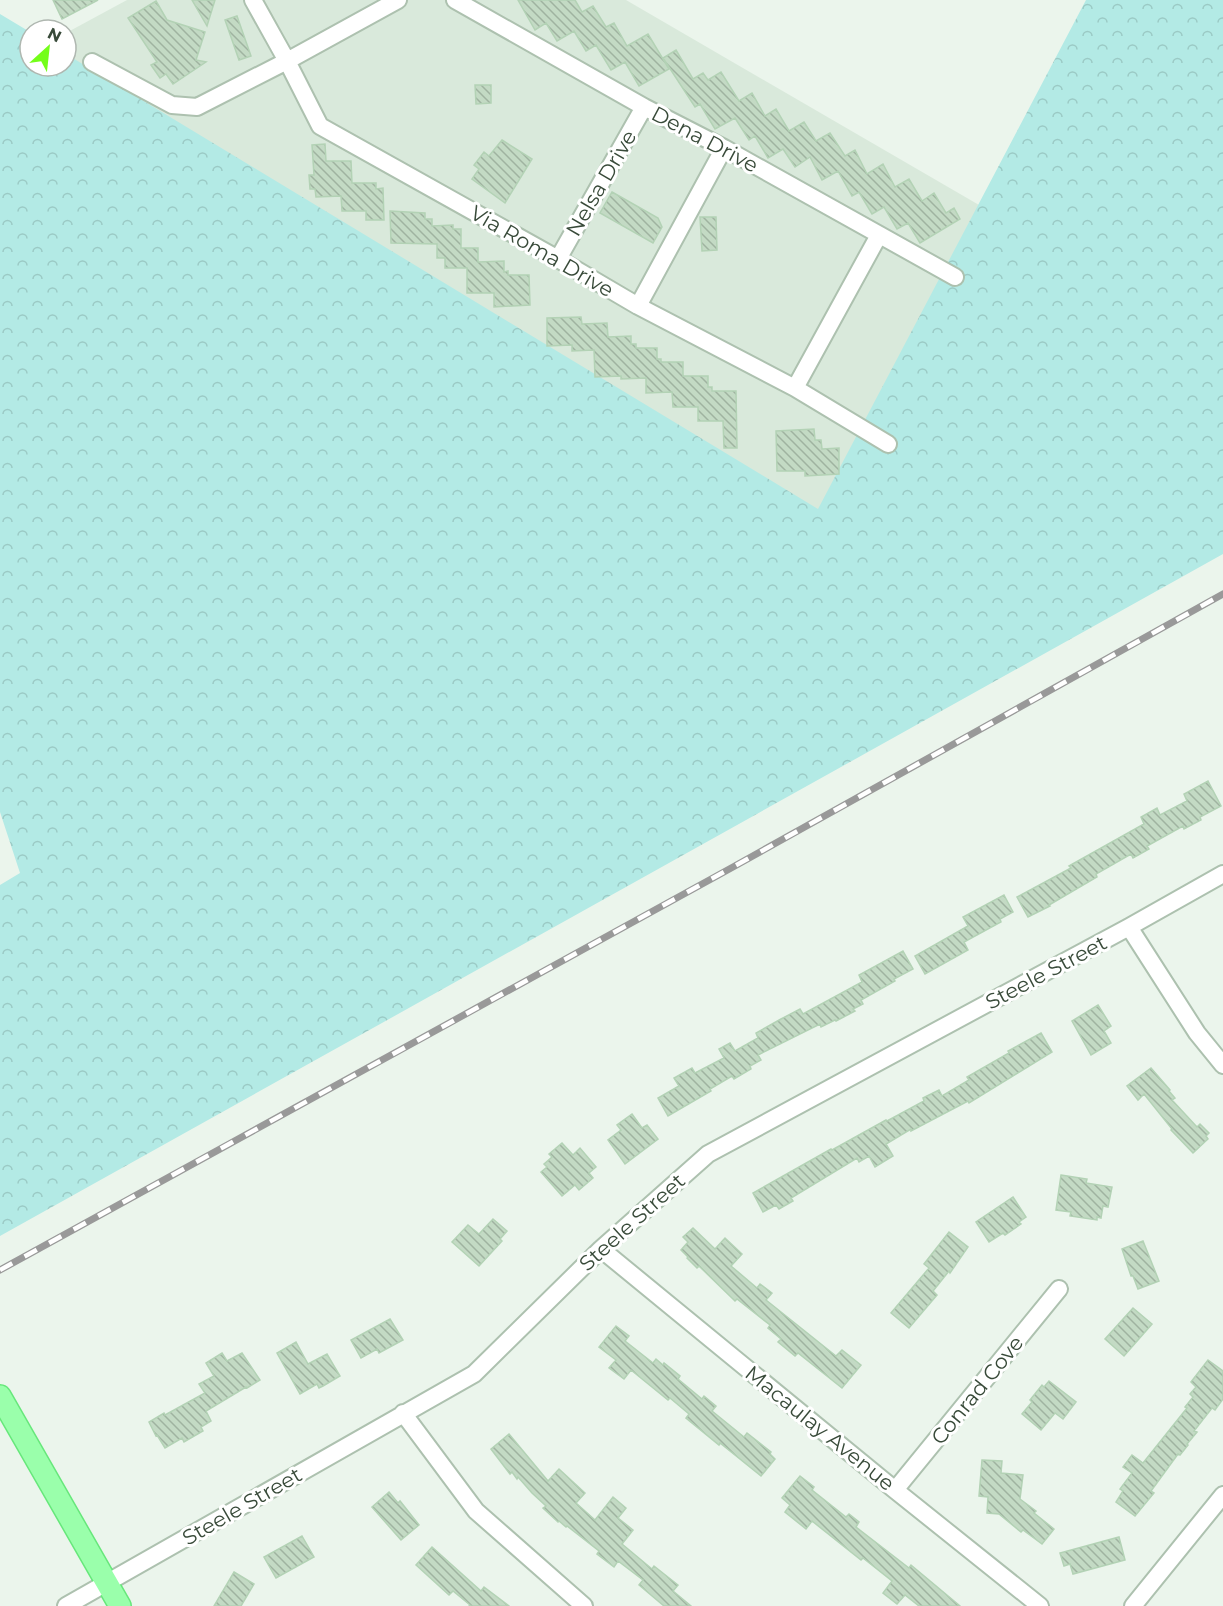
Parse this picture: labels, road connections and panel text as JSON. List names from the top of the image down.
{
  "streets": {
    "street": [
      "Dena Drive",
      "Nelsa Drive",
      "Via Roma Drive",
      "Steele Street",
      "Conrad Cove",
      "Macaulay Avenue"
    ]
  },
  "crossings": [
    ["Dena Drive", "Nelsa Drive"],
    ["Nelsa Drive", "Via Roma Drive"],
    ["Steele Street", "Macaulay Avenue"],
    ["Conrad Cove", "Macaulay Avenue"]
  ],
  "north": "top right"
}
